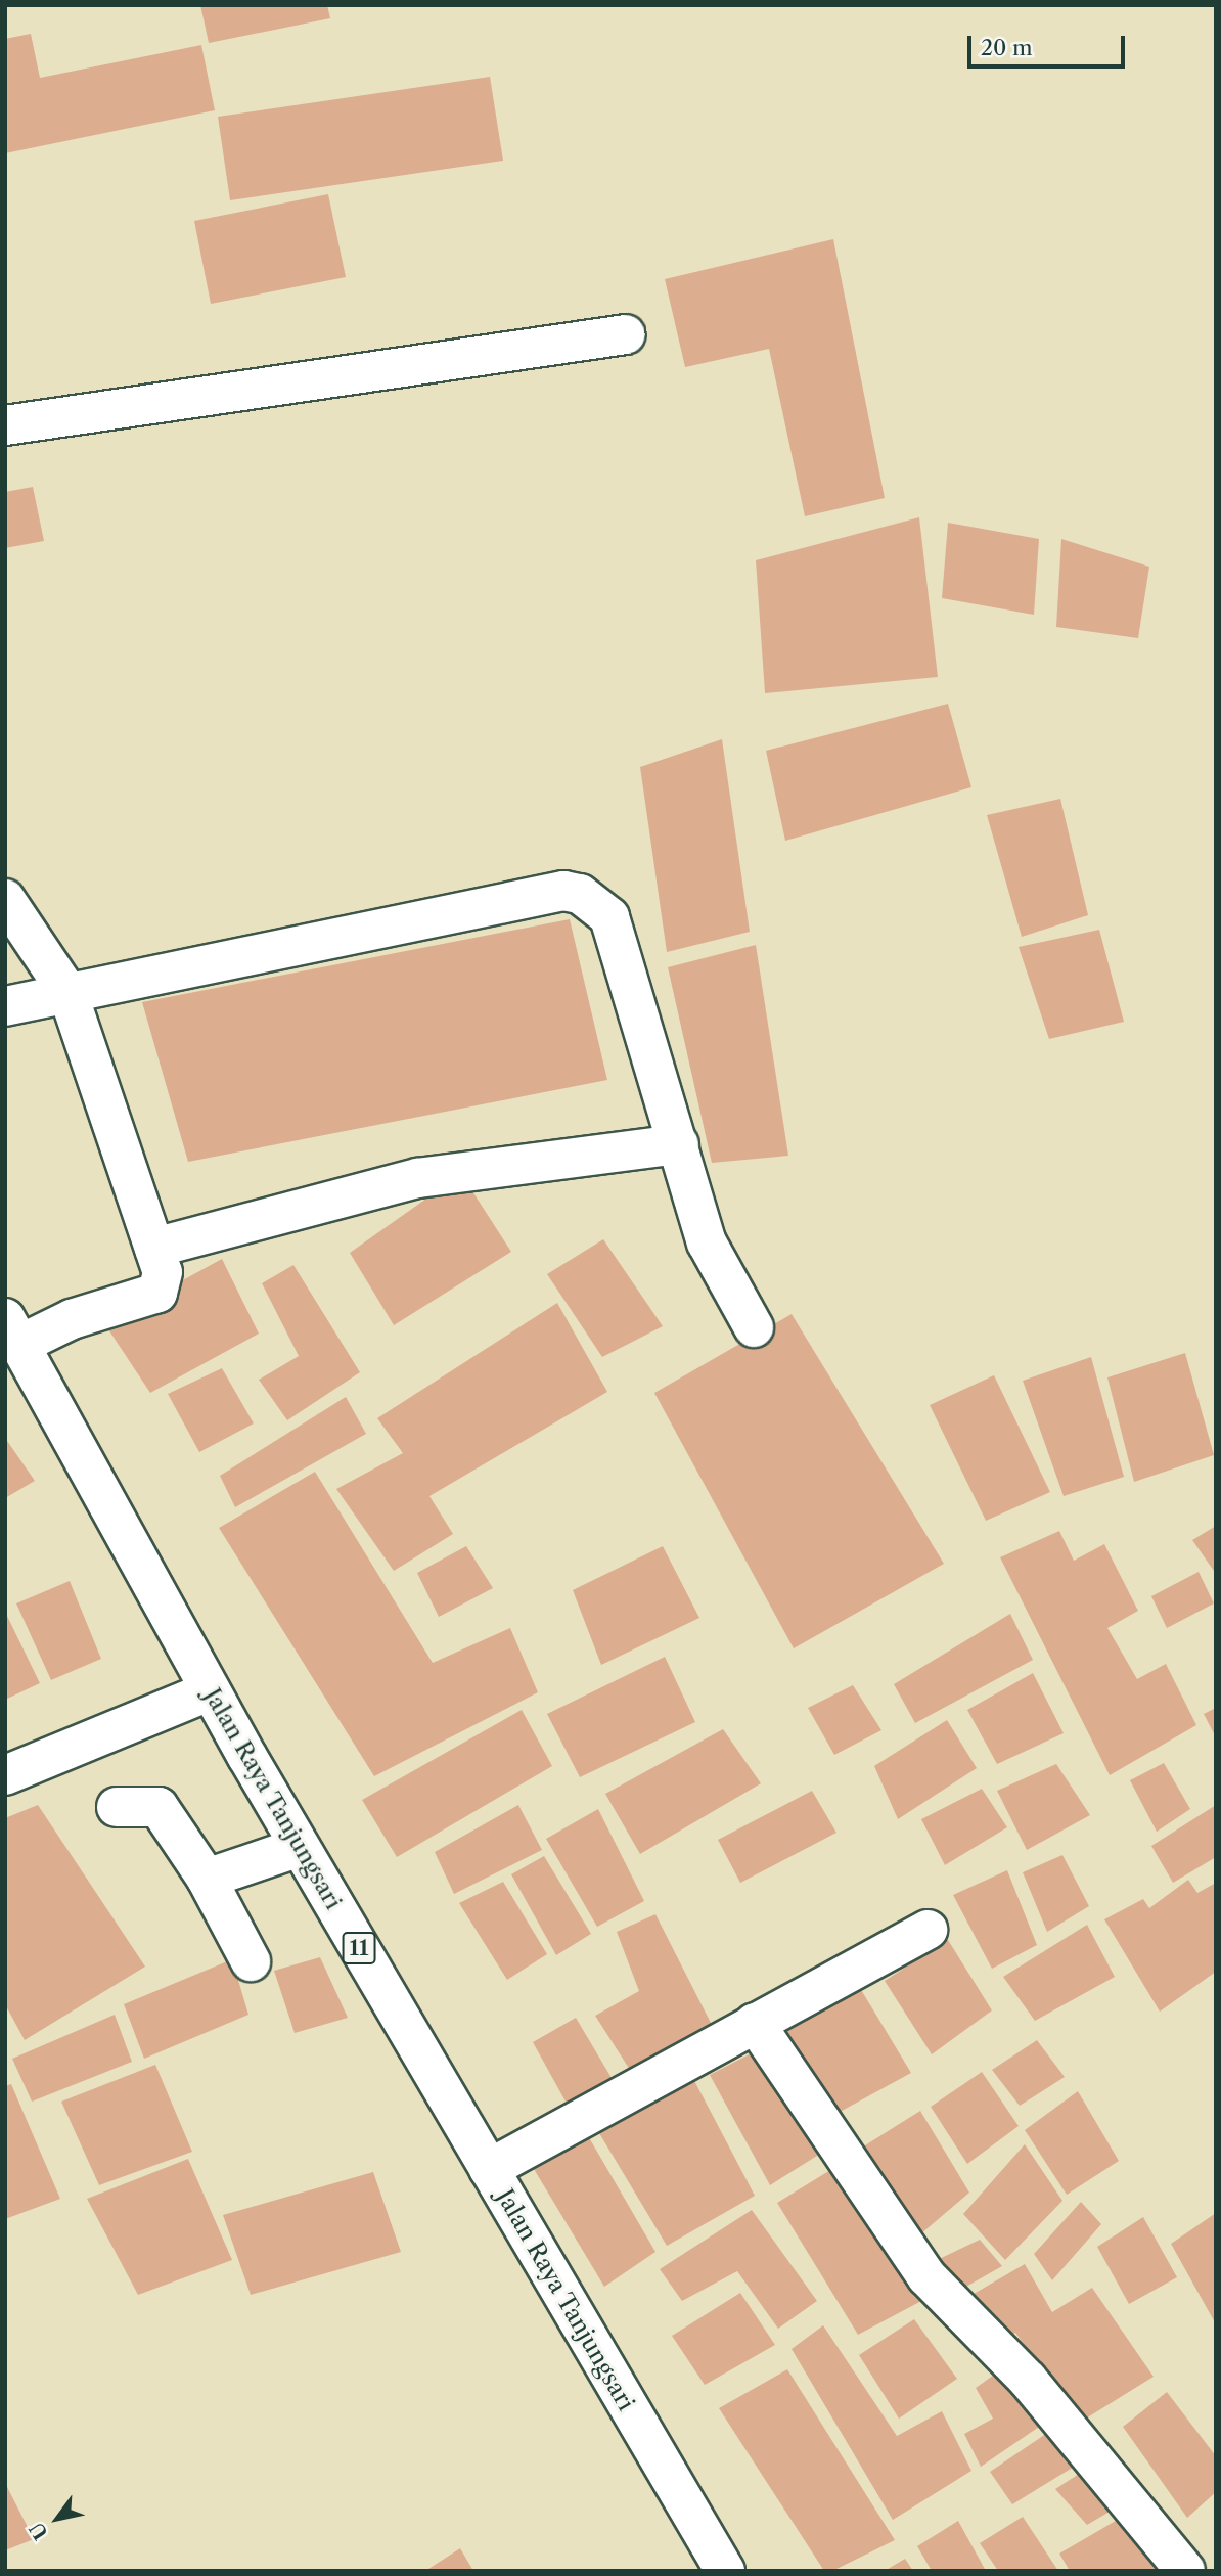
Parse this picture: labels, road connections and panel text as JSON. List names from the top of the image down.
{
  "streets": {
    "main road": ["Jalan Raya Tanjungsari", "11"]
  },
  "scale_bar": "20 m",
  "north": "bottom left"
}
